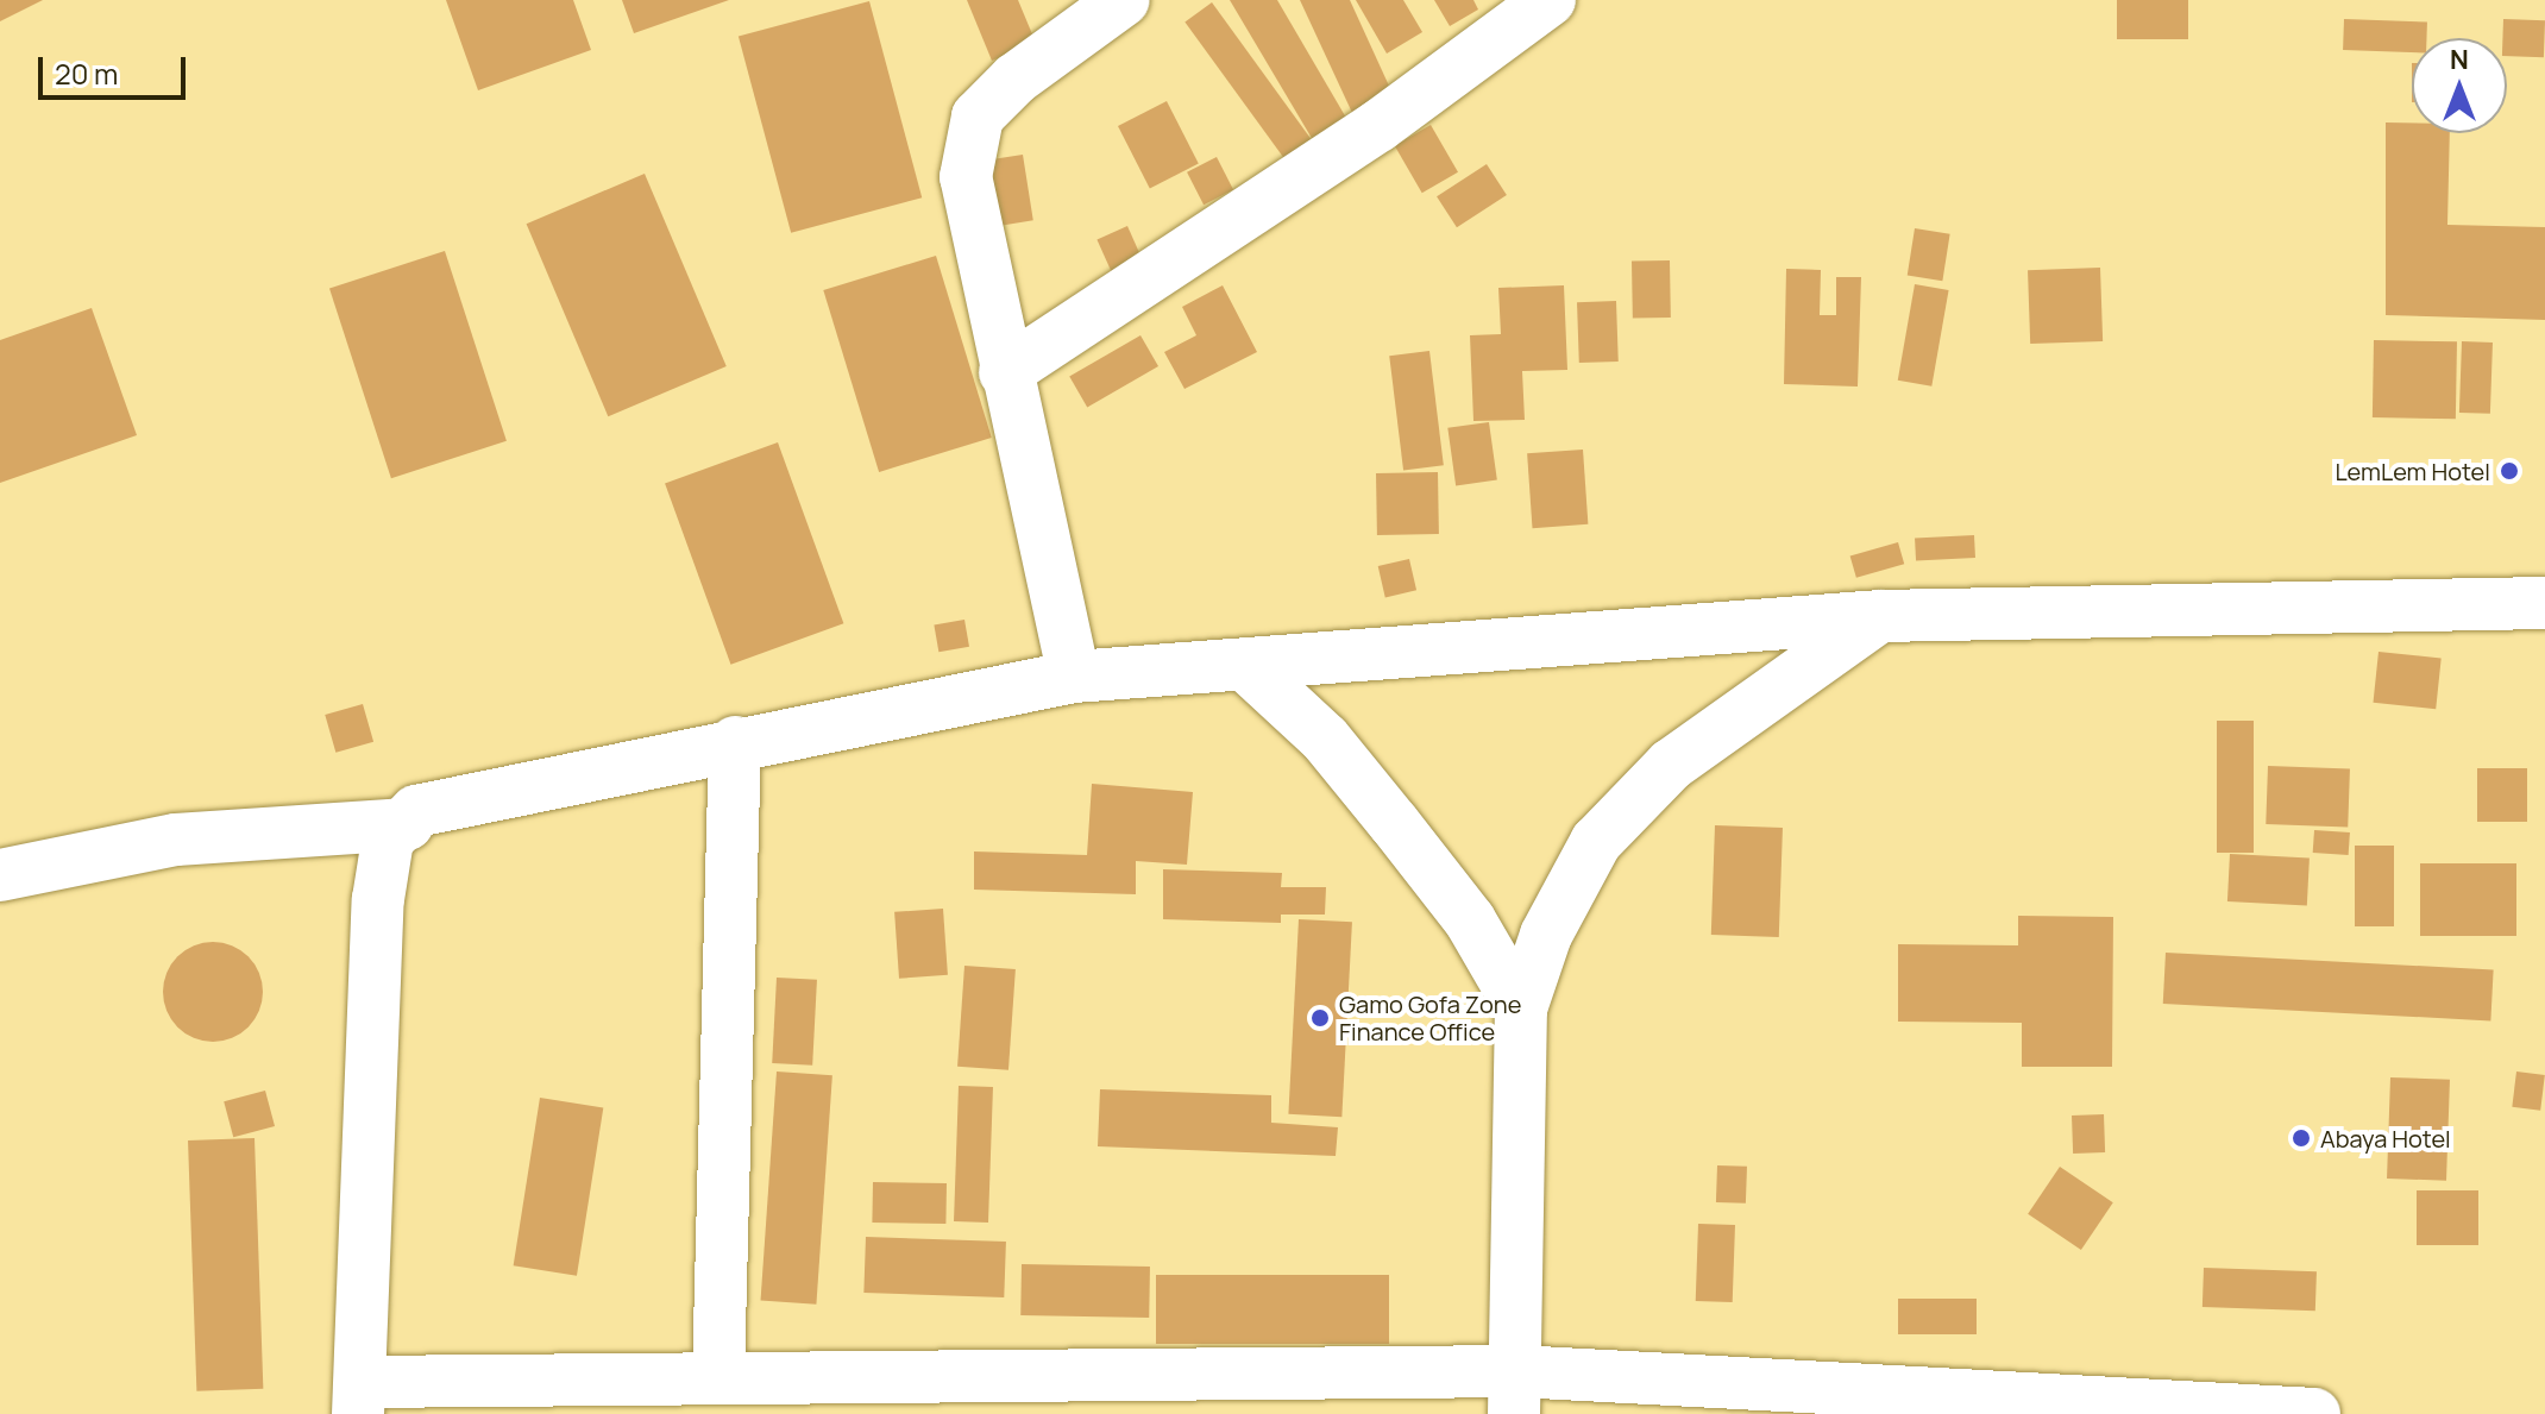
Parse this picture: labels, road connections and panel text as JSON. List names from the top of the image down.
{
  "places": ["LemLem Hotel", "Gamo Gofa Zone Finance Office", "Abaya Hotel"],
  "scale_bar": "20 m",
  "north": "top"
}
